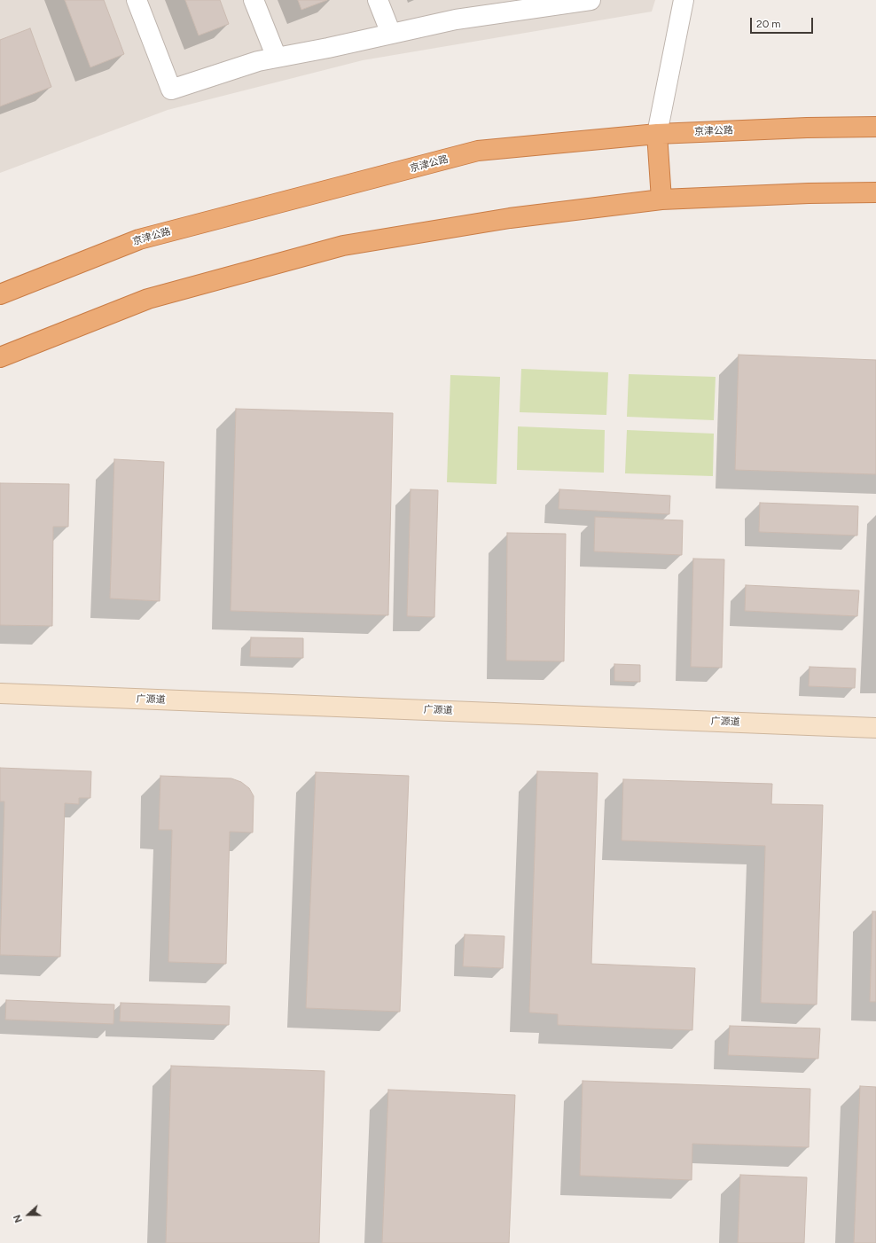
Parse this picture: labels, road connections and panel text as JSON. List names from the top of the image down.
{
  "streets": {
    "highway": ["京津公路"],
    "main road": ["广源道"]
  },
  "scale_bar": "20 m",
  "north": "left"
}
